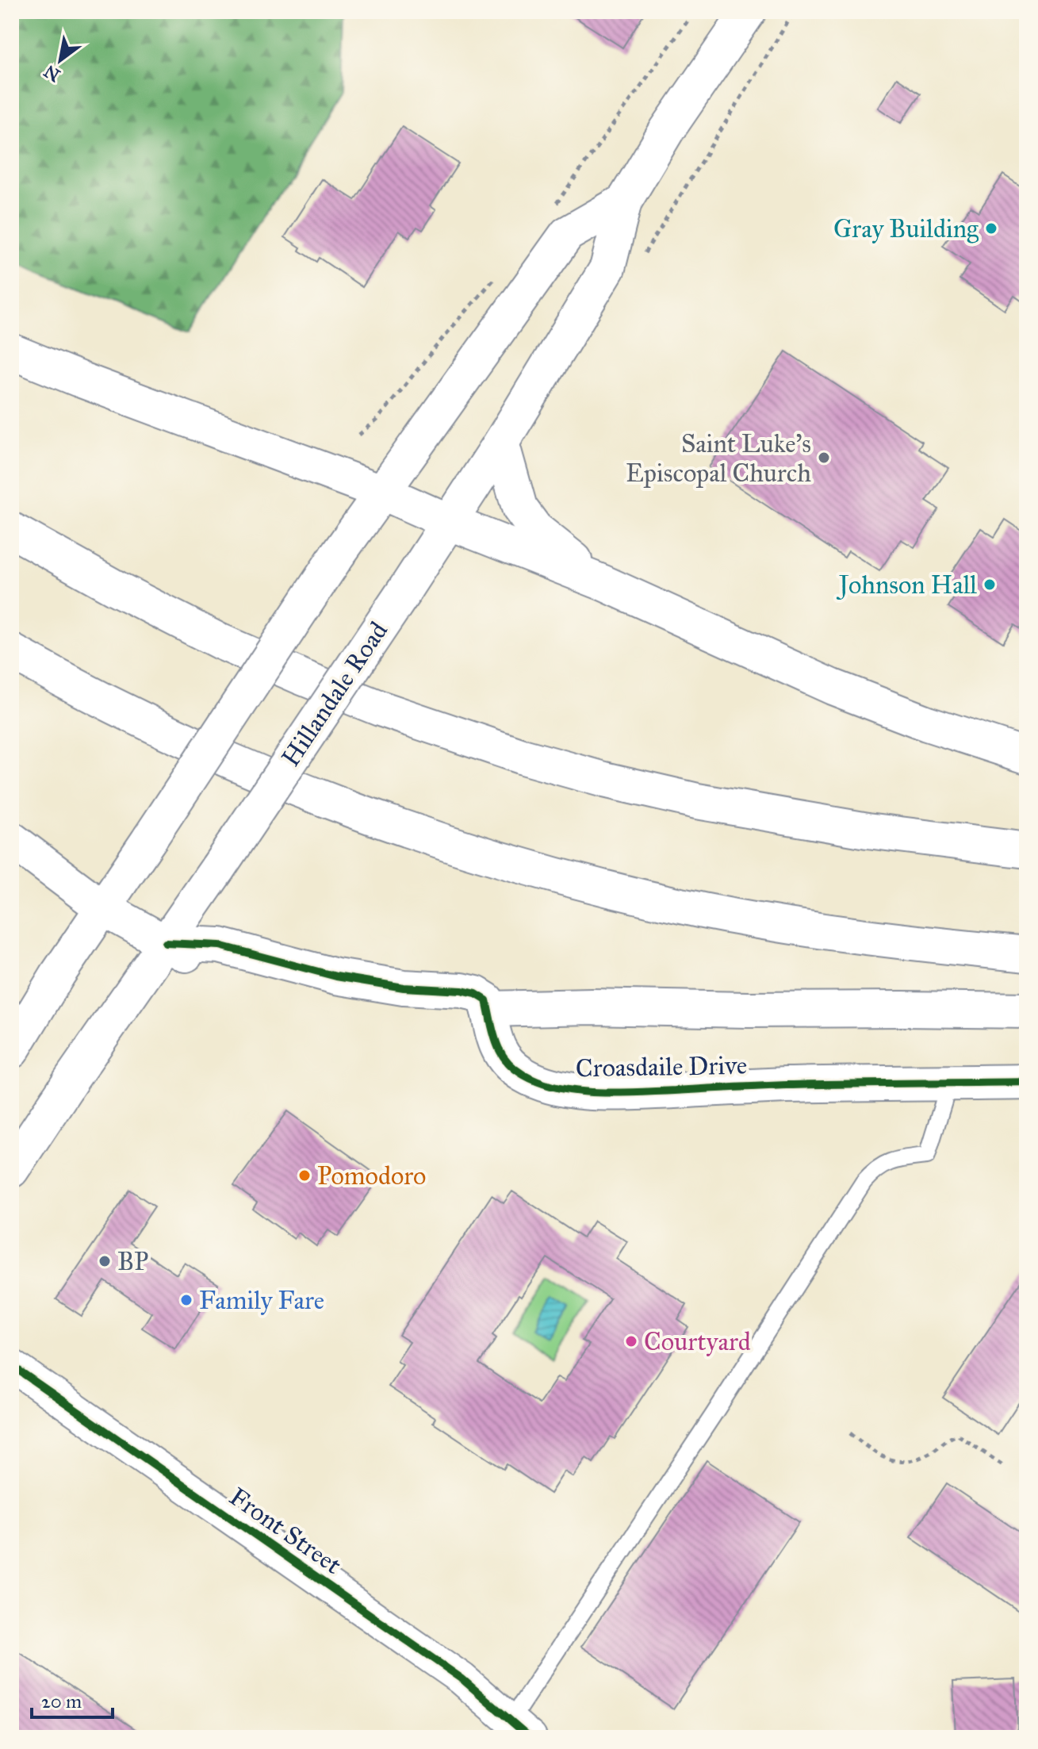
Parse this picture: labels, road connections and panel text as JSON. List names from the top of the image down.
{
  "streets": {
    "main road": ["Hillandale Road", "Croasdaile Drive"],
    "street": ["Front Street"]
  },
  "places": [
    "Gray Building",
    "Saint Luke's Episcopal Church",
    "Johnson Hall",
    "Pomodoro",
    "BP",
    "Family Fare",
    "Courtyard"
  ],
  "scale_bar": "20 m",
  "north": "bottom left"
}
